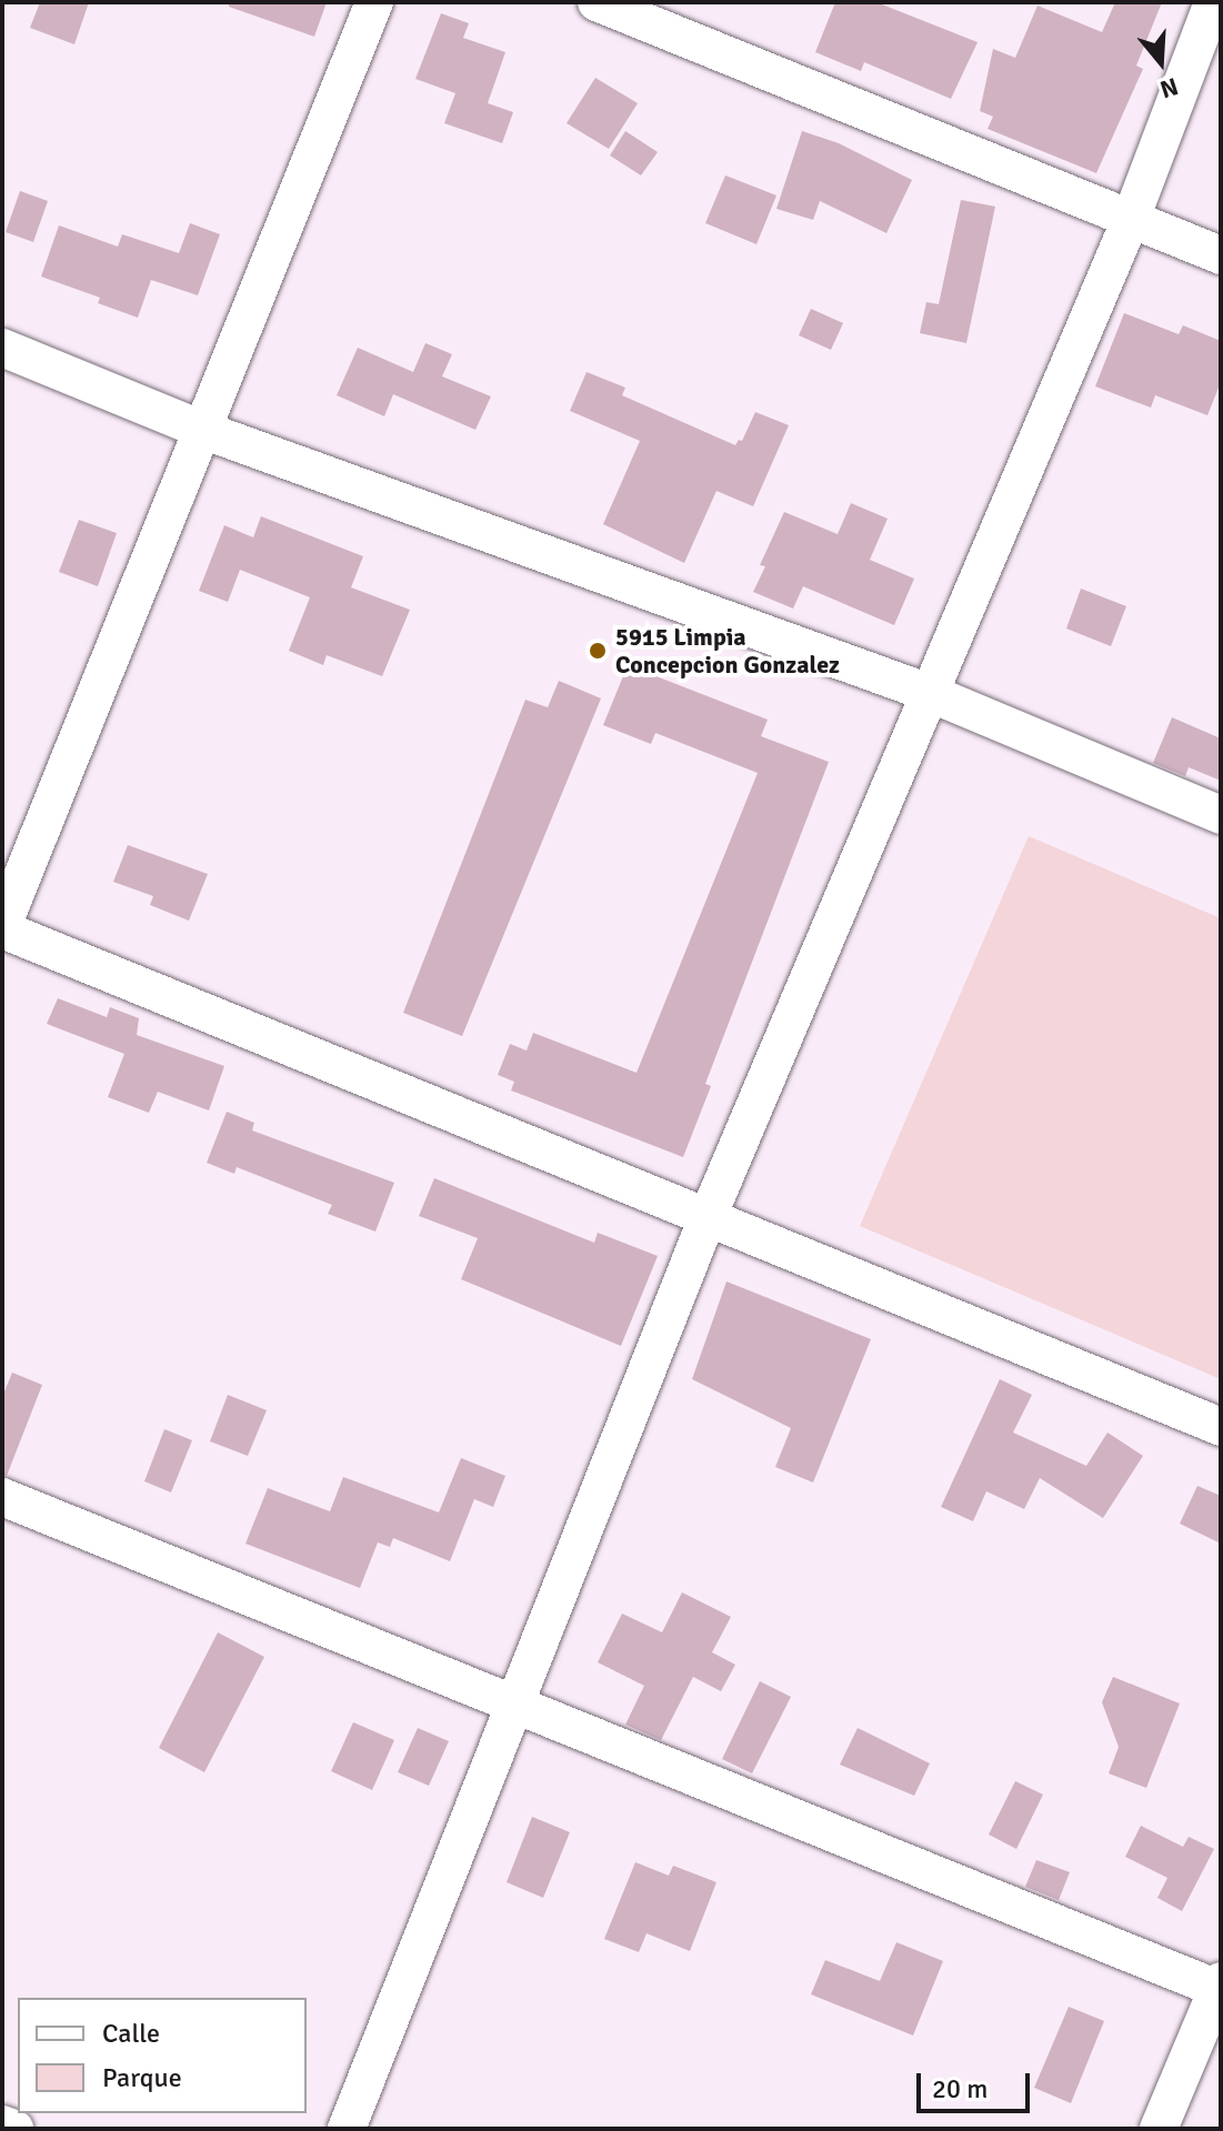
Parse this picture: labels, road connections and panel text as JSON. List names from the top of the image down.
{
  "places": ["5915 Limpia Concepcion Gonzalez"],
  "legend": ["Calle", "Parque"],
  "scale_bar": "20 m",
  "north": "bottom"
}
